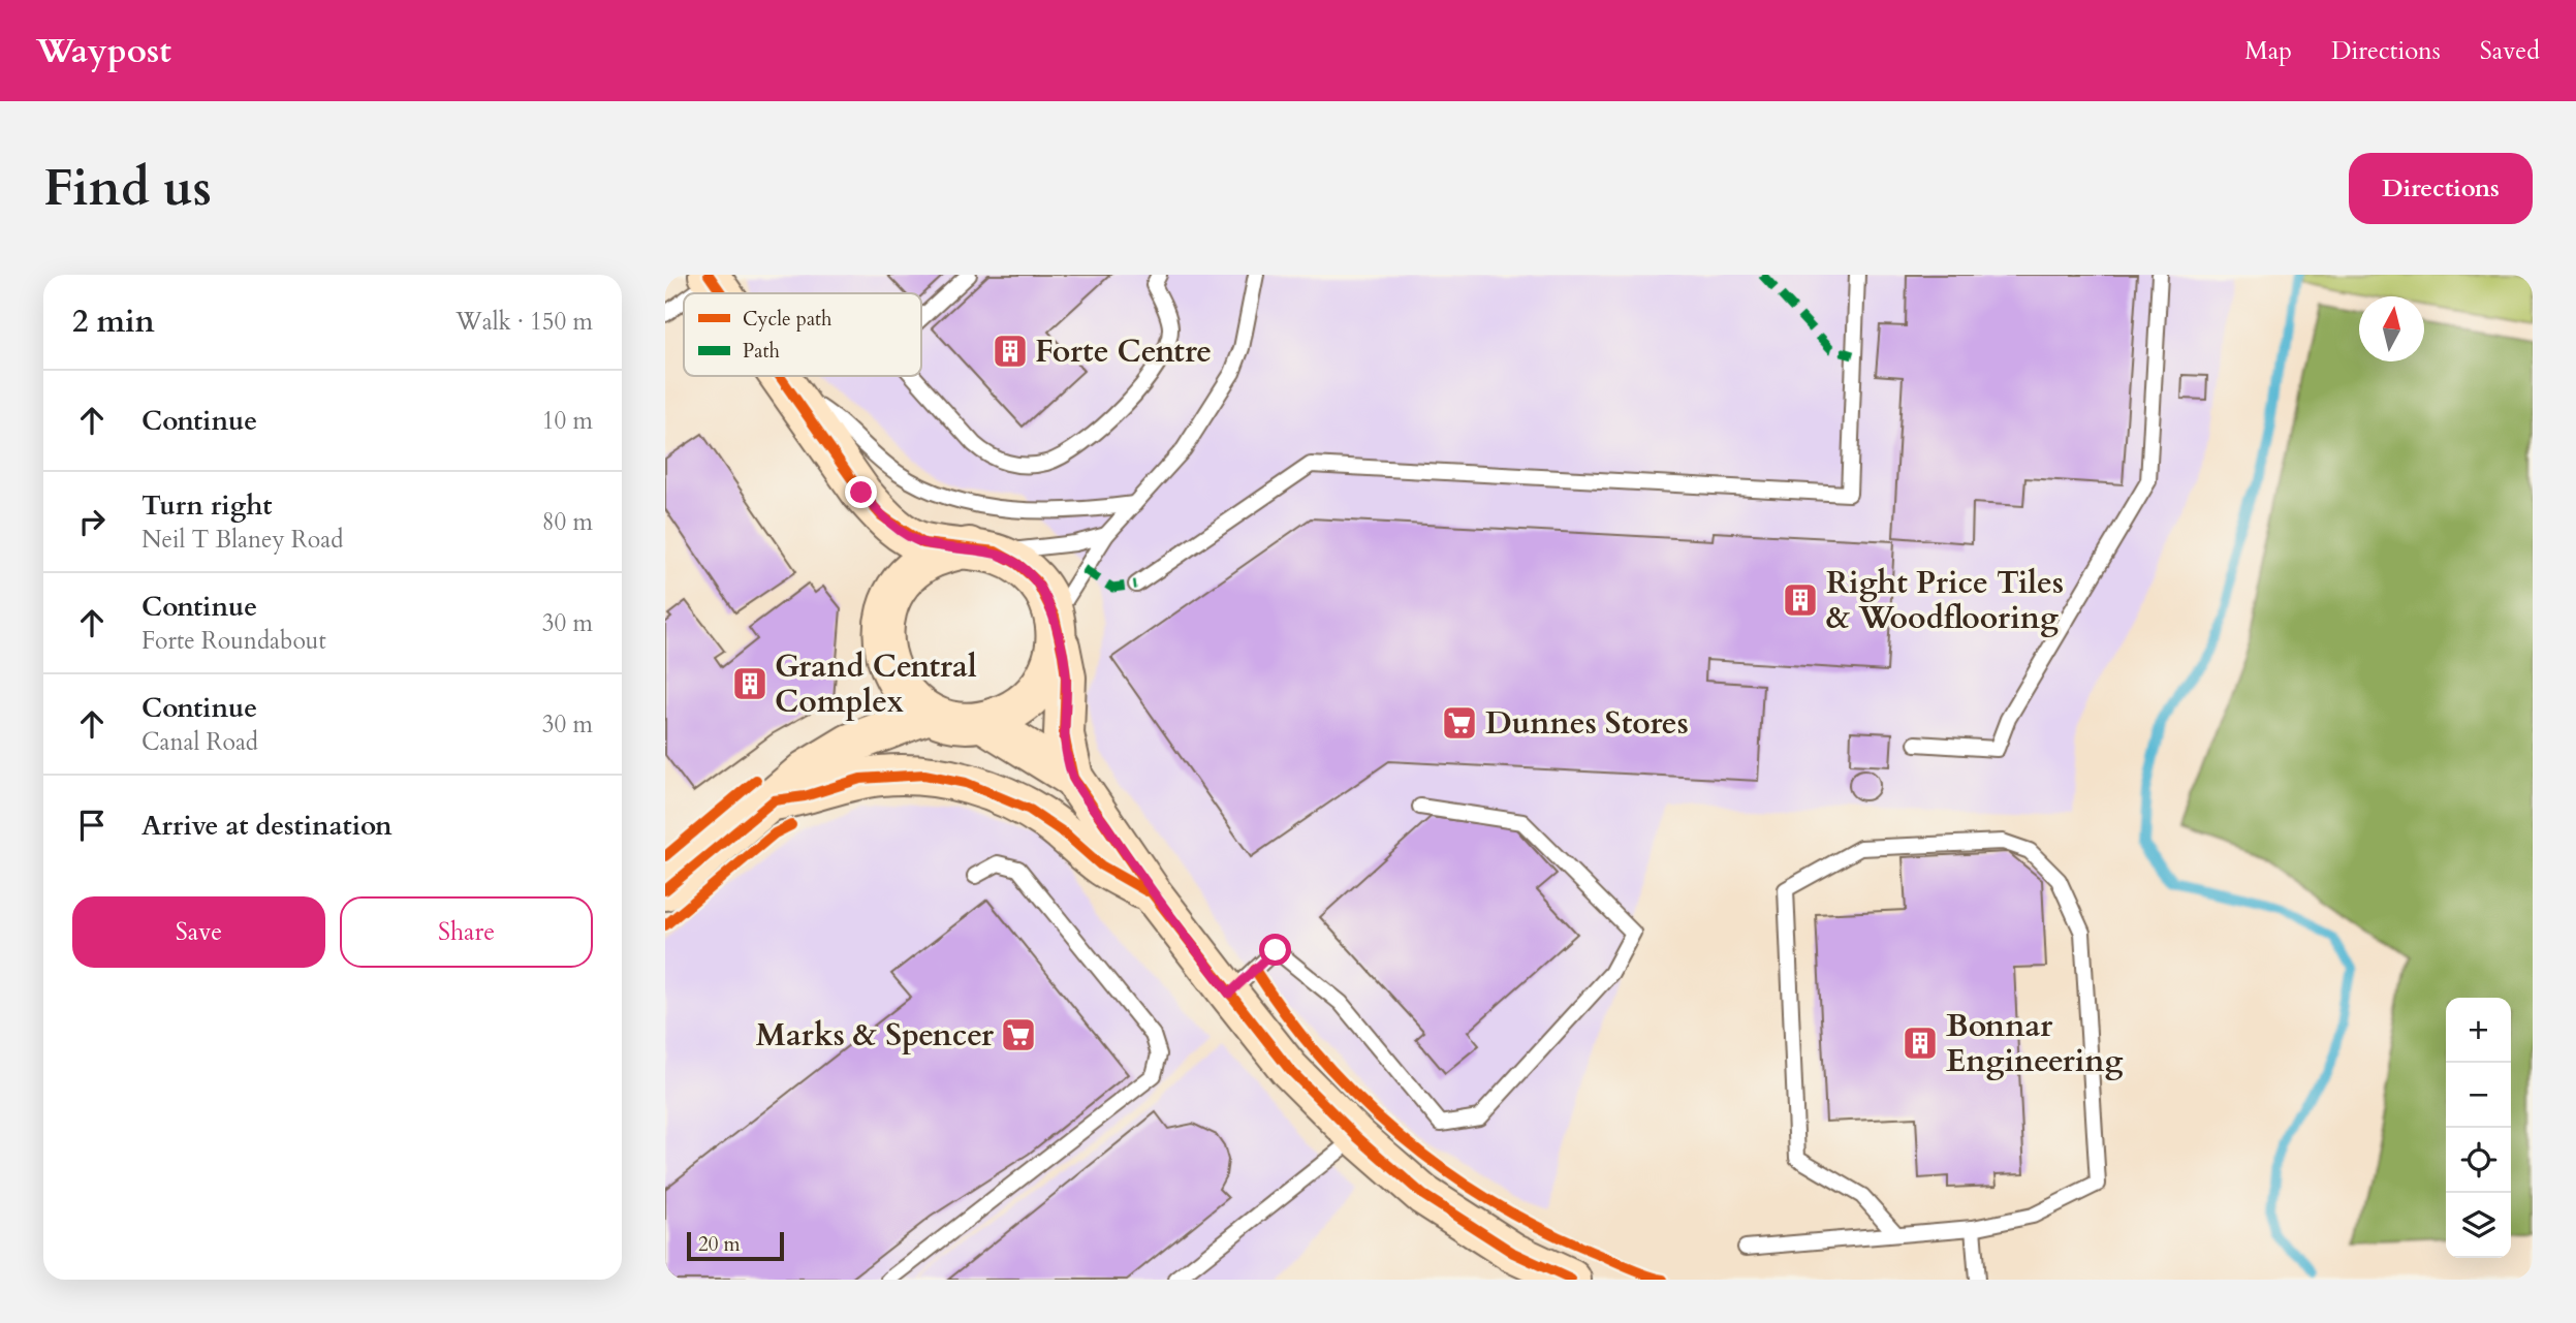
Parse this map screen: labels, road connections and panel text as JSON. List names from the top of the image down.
{
  "places": {
    "building": [
      "Forte Centre",
      "Right Price Tiles & Woodflooring",
      "Grand Central Complex",
      "Bonnar Engineering"
    ],
    "supermarket": ["Dunnes Stores", "Marks & Spencer"]
  },
  "legend": ["Cycle path", "Path"],
  "scale_bar": "20 m",
  "north": "top",
  "page": {
    "header": "Waypost",
    "nav": ["Map", "Directions", "Saved"],
    "buttons": [
      "Directions",
      ["Save", "Share"]
    ],
    "title": "Find us",
    "heading": ["2 min", "Walk · 150 m"],
    "list": [
      ["Continue", "10 m"],
      ["Turn right", "Neil T Blaney Road", "80 m"],
      ["Continue", "Forte Roundabout", "30 m"],
      ["Continue", "Canal Road", "30 m"],
      "Arrive at destination"
    ],
    "map_buttons": ["+", "−"],
    "scale": "20 m"
  }
}
